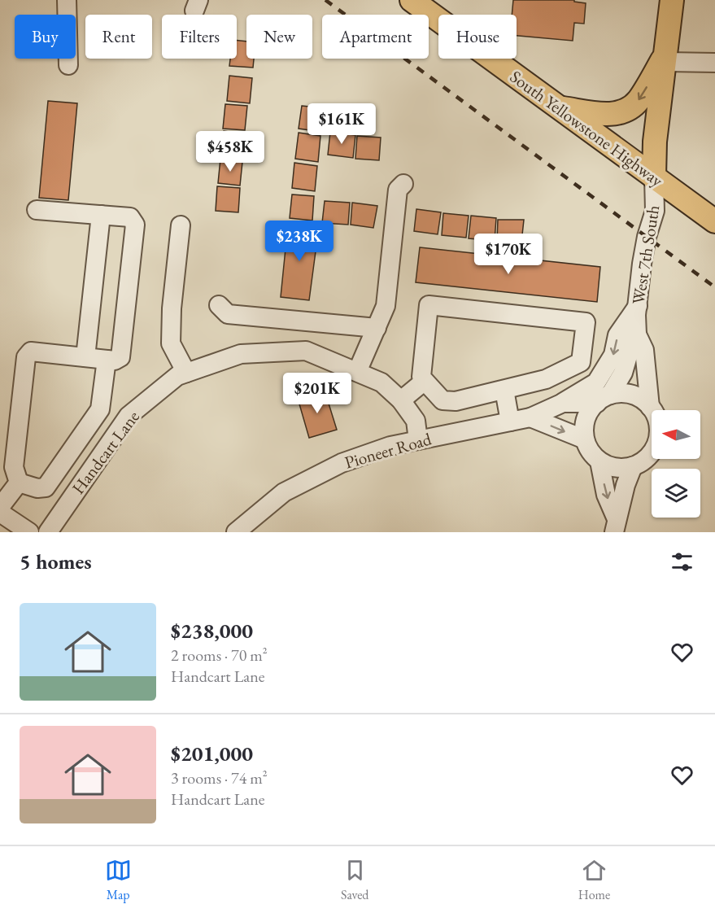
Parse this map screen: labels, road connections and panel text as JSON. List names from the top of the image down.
{
  "streets": {
    "main road": ["South Yellowstone Highway", "West 7th South"],
    "street": ["Pioneer Road", "Handcart Lane"]
  },
  "crossings": [
    ["South Yellowstone Highway", "West 7th South"],
    ["West 7th South", "Pioneer Road"],
    ["Pioneer Road", "Handcart Lane"]
  ],
  "north": "left",
  "page": {
    "chip": [
      "Buy",
      "Rent",
      "Filters",
      "New",
      "Apartment",
      "House"
    ],
    "price": [
      "$161K",
      "$458K",
      "$238K",
      "$170K",
      "$201K"
    ],
    "heading": "5 homes",
    "list": [
      {
        "name": "$238,000",
        "note": "2 rooms · 70 m² · Handcart Lane"
      },
      {
        "name": "$201,000",
        "note": "3 rooms · 74 m² · Handcart Lane"
      }
    ],
    "tabs": ["Map", "Saved", "Home"]
  }
}
